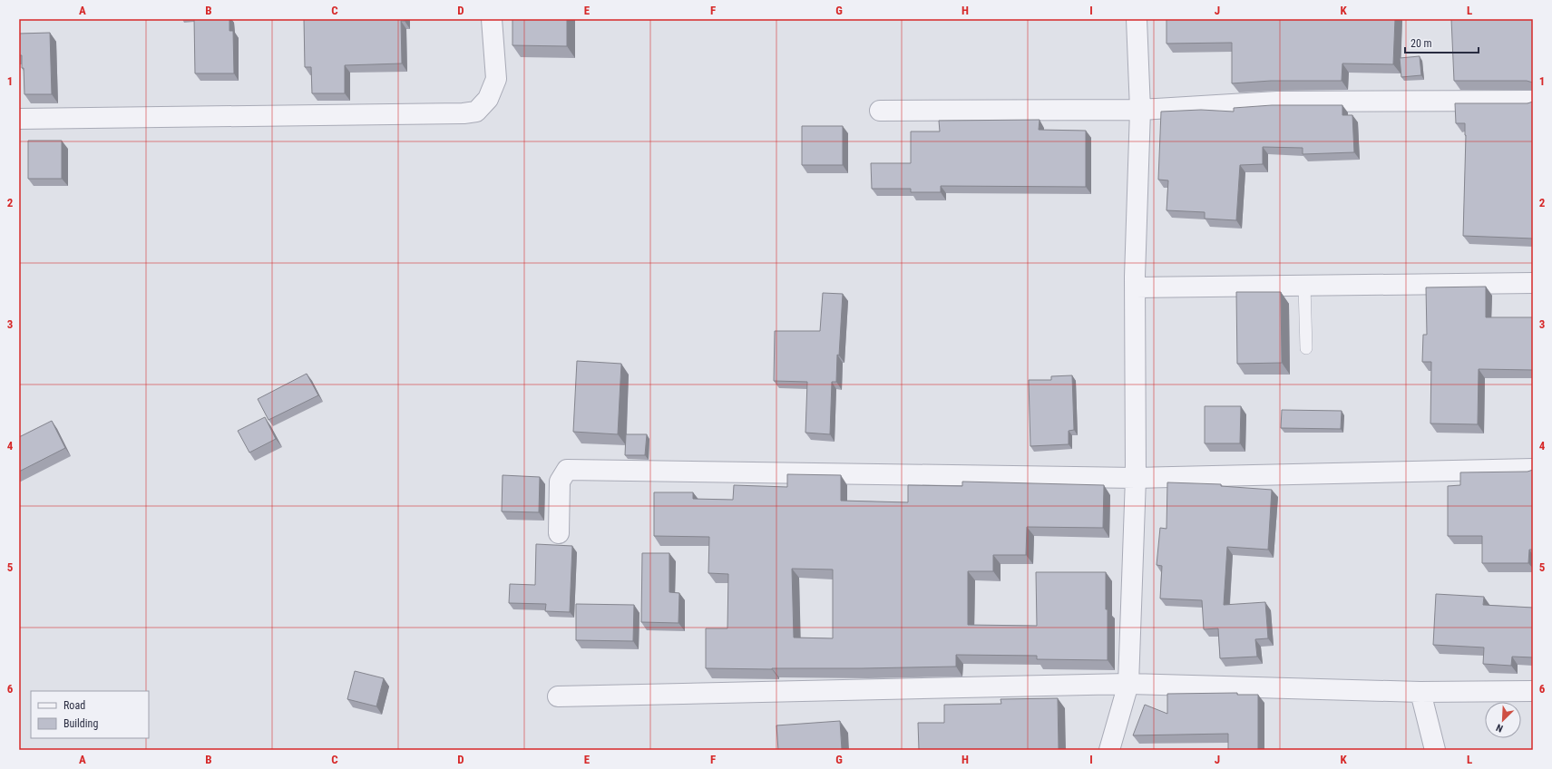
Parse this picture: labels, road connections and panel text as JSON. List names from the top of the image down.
{
  "legend": ["Road", "Building"],
  "scale_bar": "20 m",
  "north": "bottom left",
  "grid": {
    "columns": [
      "A",
      "B",
      "C",
      "D",
      "E",
      "F",
      "G",
      "H",
      "I",
      "J",
      "K",
      "L"
    ],
    "rows": [
      "1",
      "2",
      "3",
      "4",
      "5",
      "6"
    ]
  }
}
